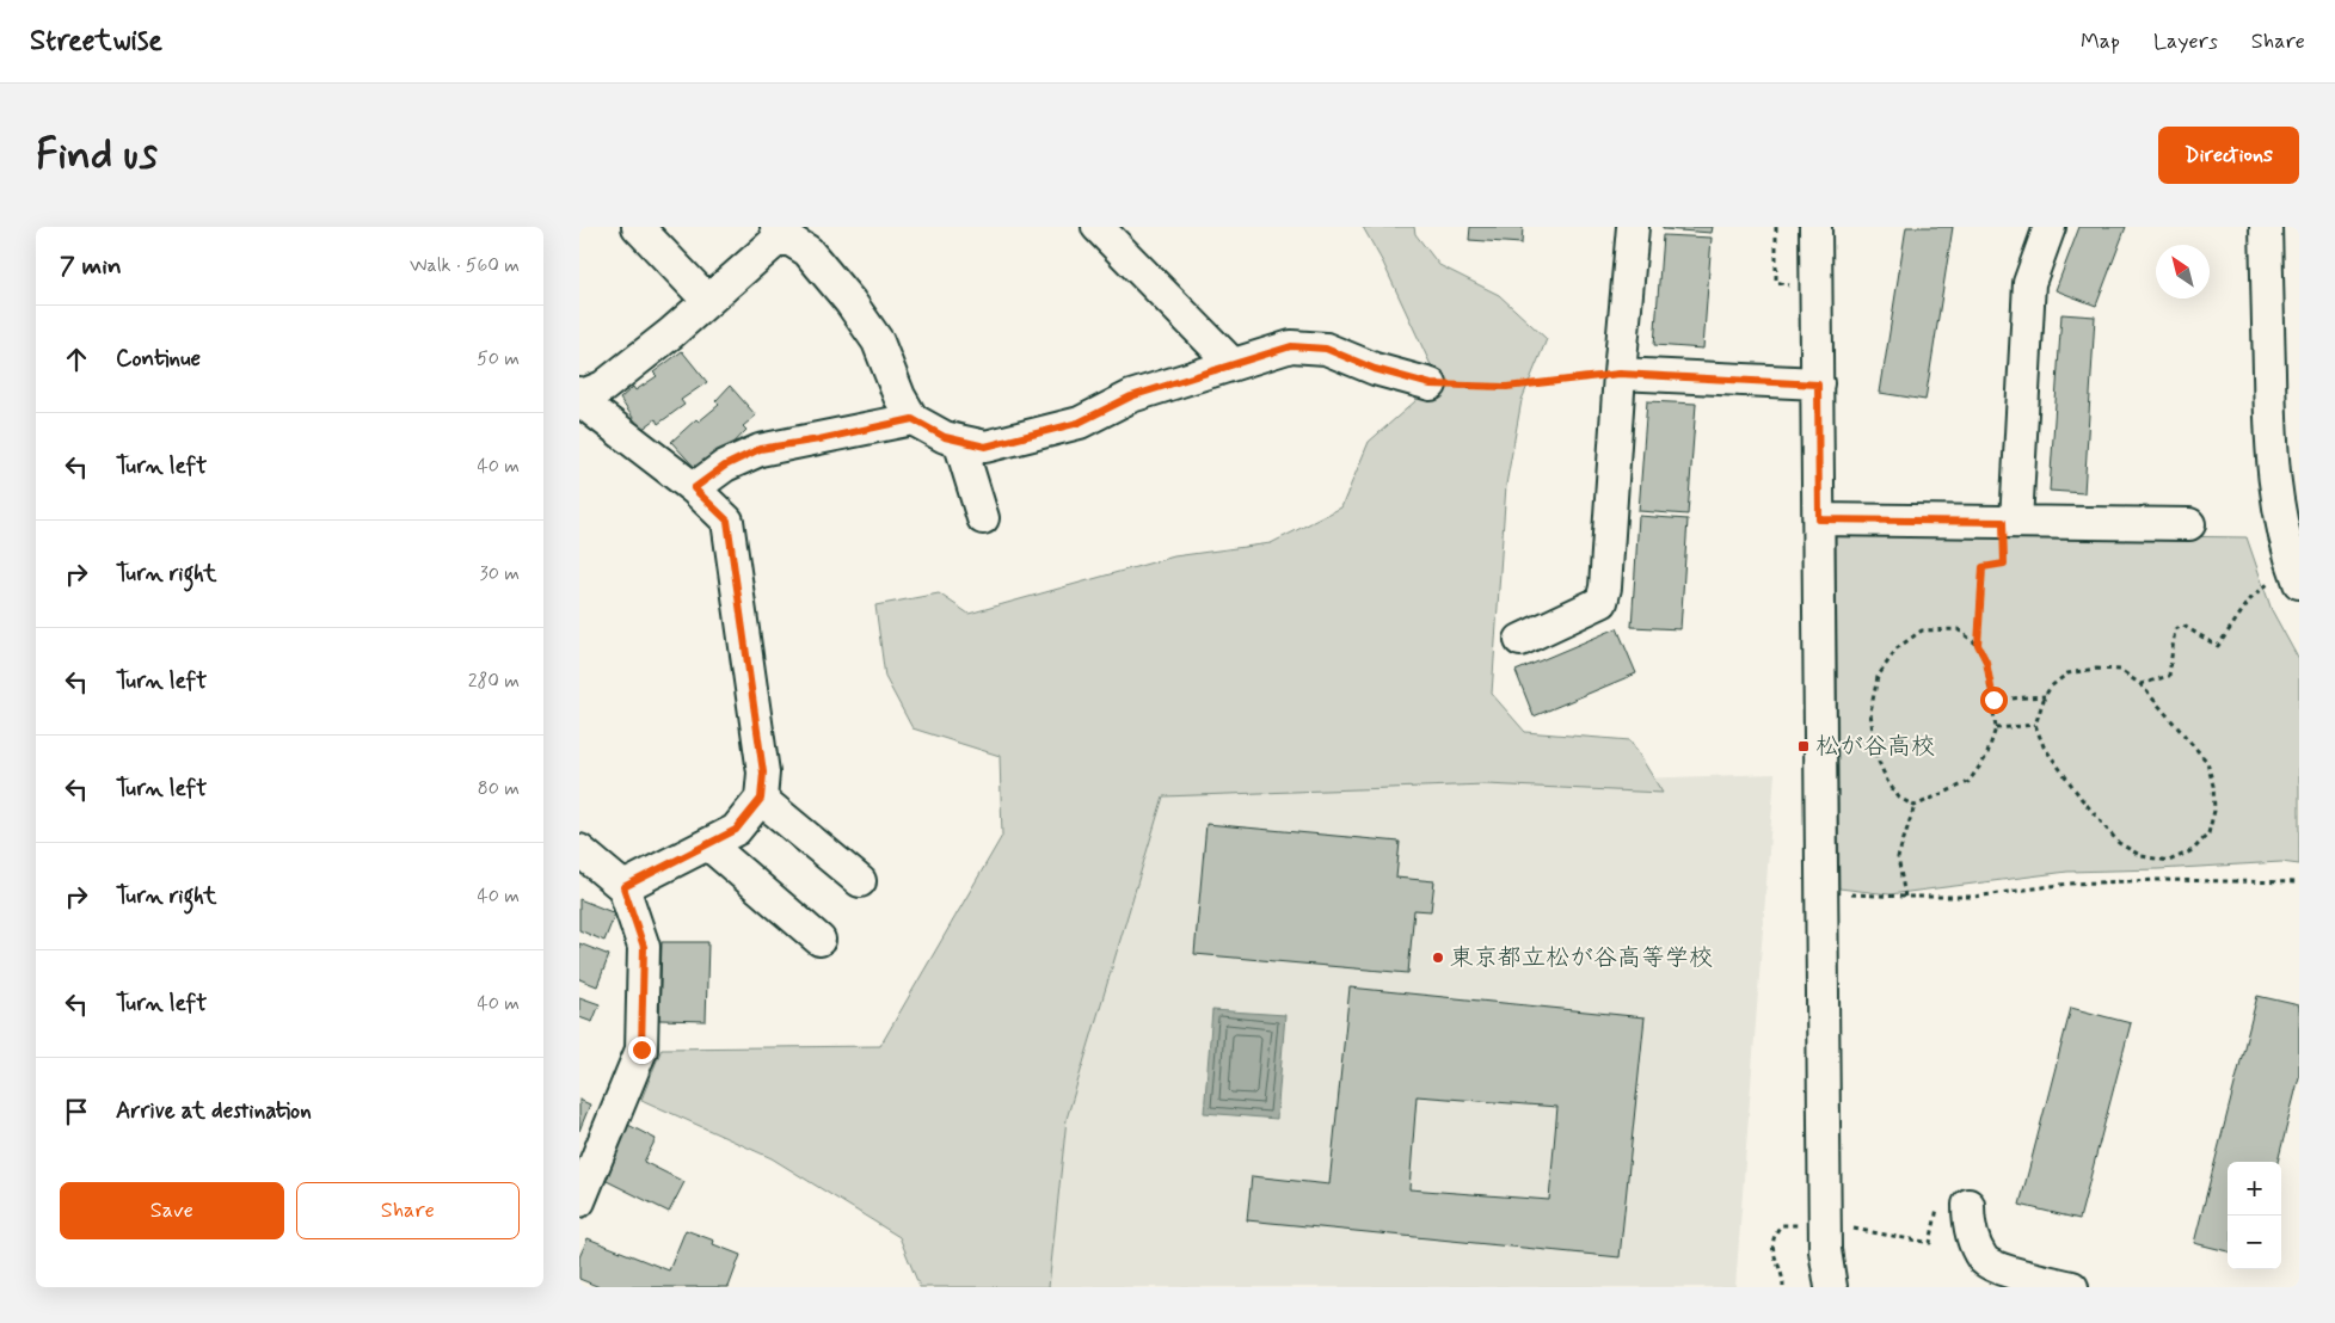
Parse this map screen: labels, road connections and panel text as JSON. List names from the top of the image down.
{
  "places": {
    "transit": ["松が谷高校"],
    "other": ["東京都立松が谷高等学校"]
  },
  "north": "top left",
  "page": {
    "header": "Streetwise",
    "nav": ["Map", "Layers", "Share"],
    "buttons": [
      "Directions",
      ["Save", "Share"]
    ],
    "title": "Find us",
    "heading": ["7 min", "Walk · 560 m"],
    "list": [
      ["Continue", "50 m"],
      ["Turn left", "40 m"],
      ["Turn right", "30 m"],
      ["Turn left", "280 m"],
      ["Turn left", "80 m"],
      ["Turn right", "40 m"],
      ["Turn left", "40 m"],
      "Arrive at destination"
    ],
    "map_buttons": ["+", "−"]
  }
}
